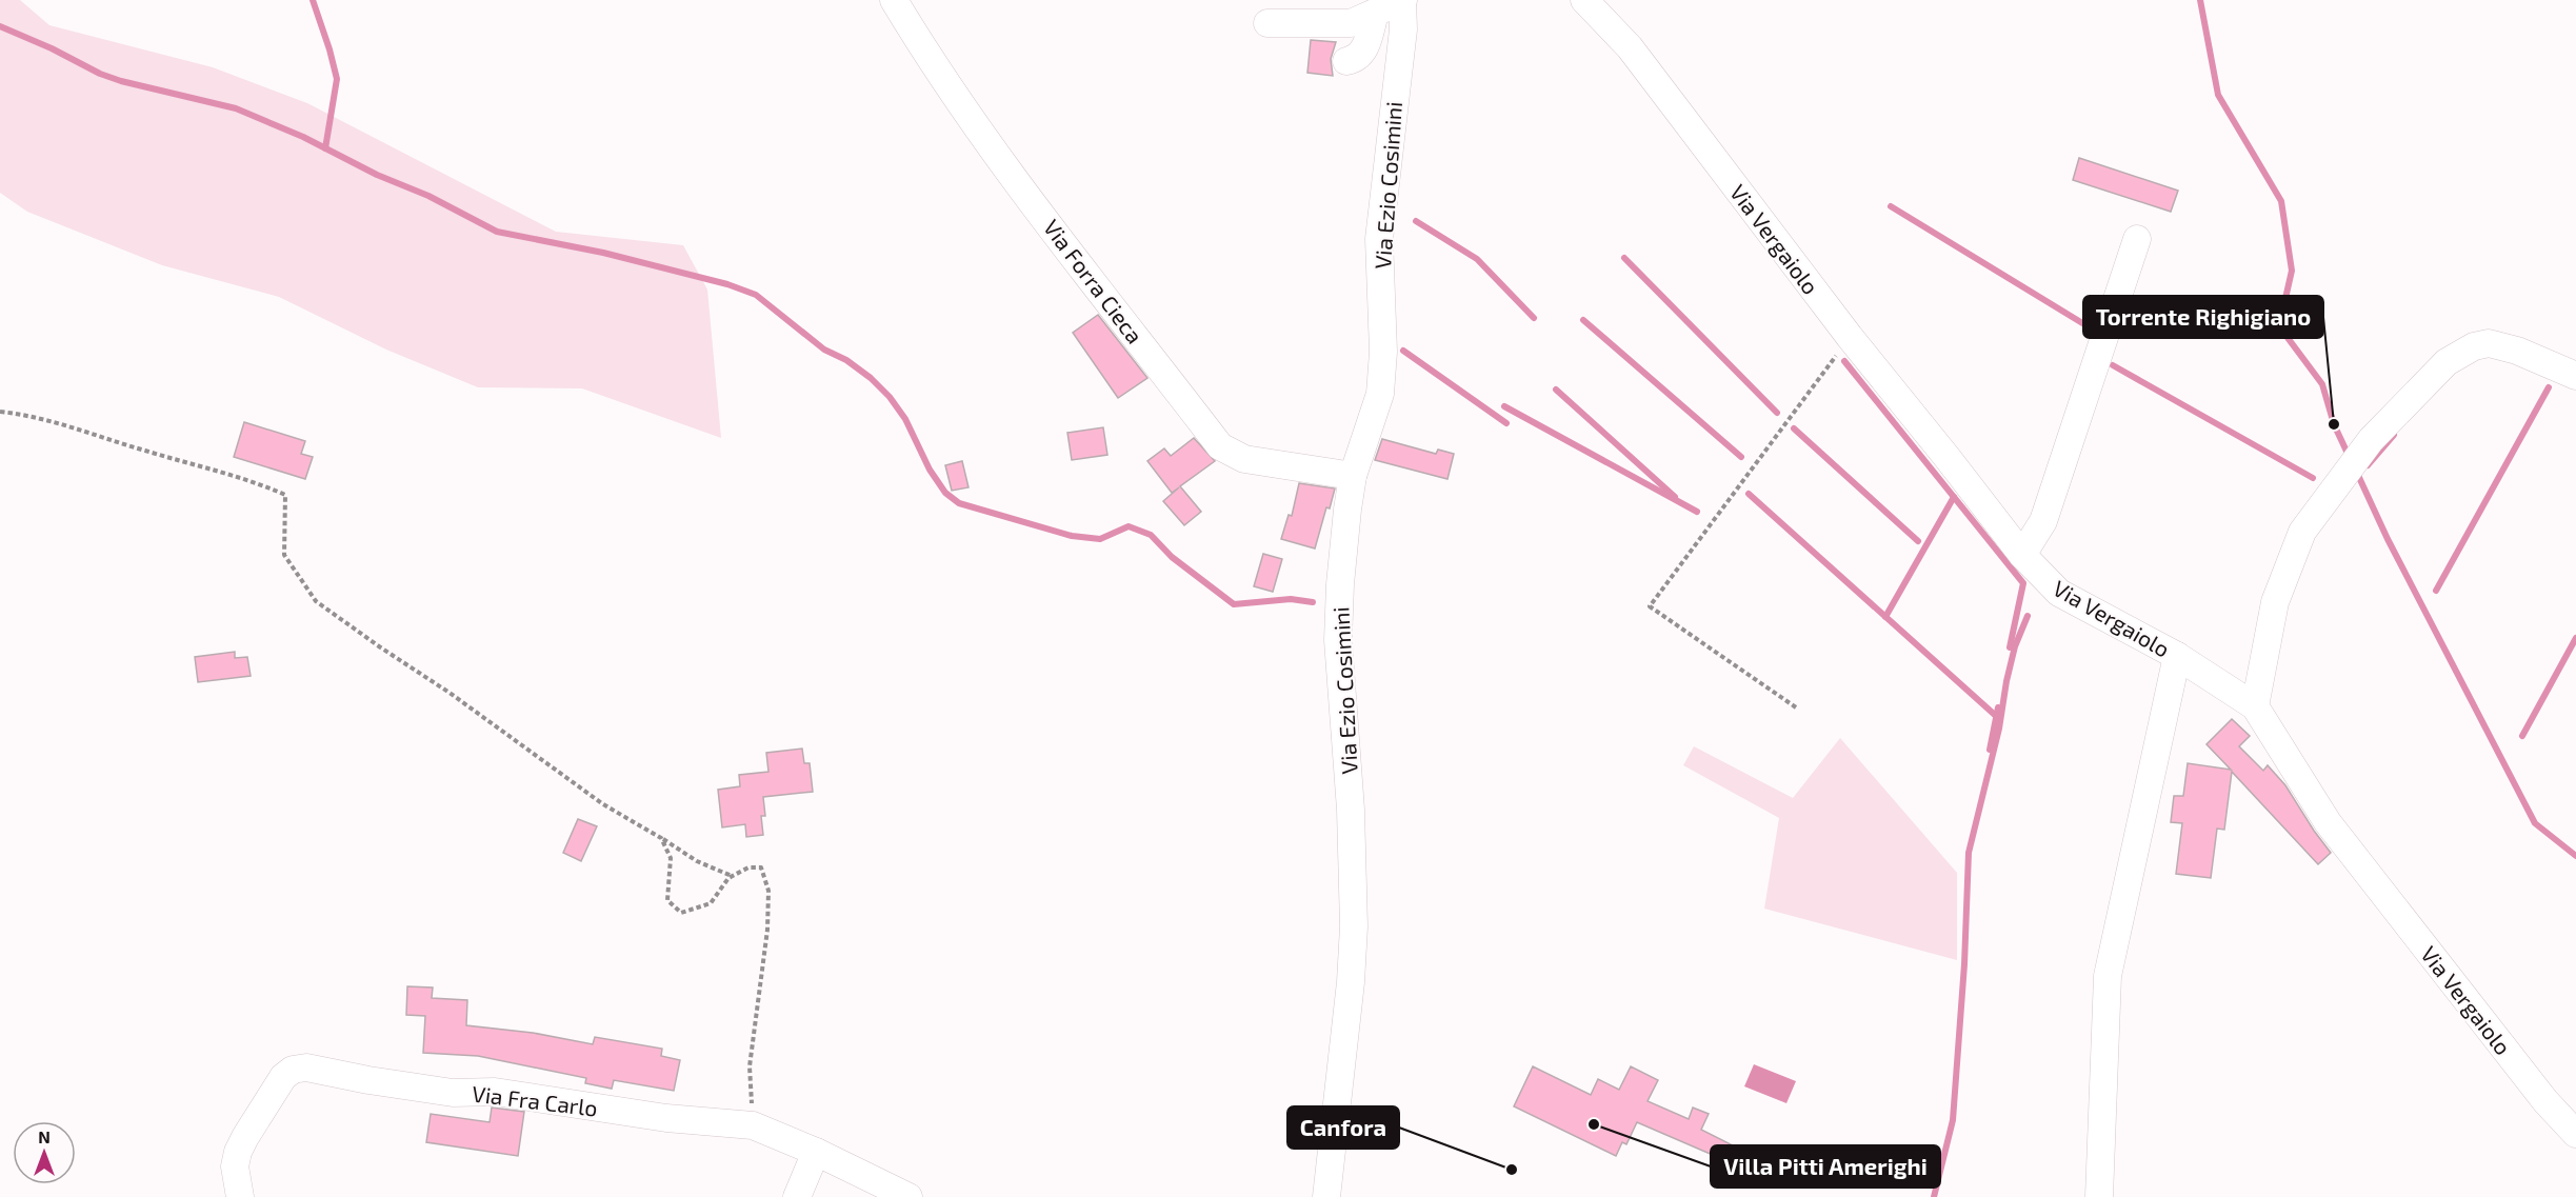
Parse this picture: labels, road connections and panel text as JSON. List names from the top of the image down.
{
  "streets": {
    "street": [
      "Via Ezio Cosimini",
      "Via Vergaiolo",
      "Via Forra Cieca",
      "Via Fra Carlo"
    ]
  },
  "crossings": [
    ["Via Ezio Cosimini", "Via Forra Cieca"]
  ],
  "places": ["Torrente Righigiano", "Villa Pitti Amerighi", "Canfora"],
  "north": "top"
}
